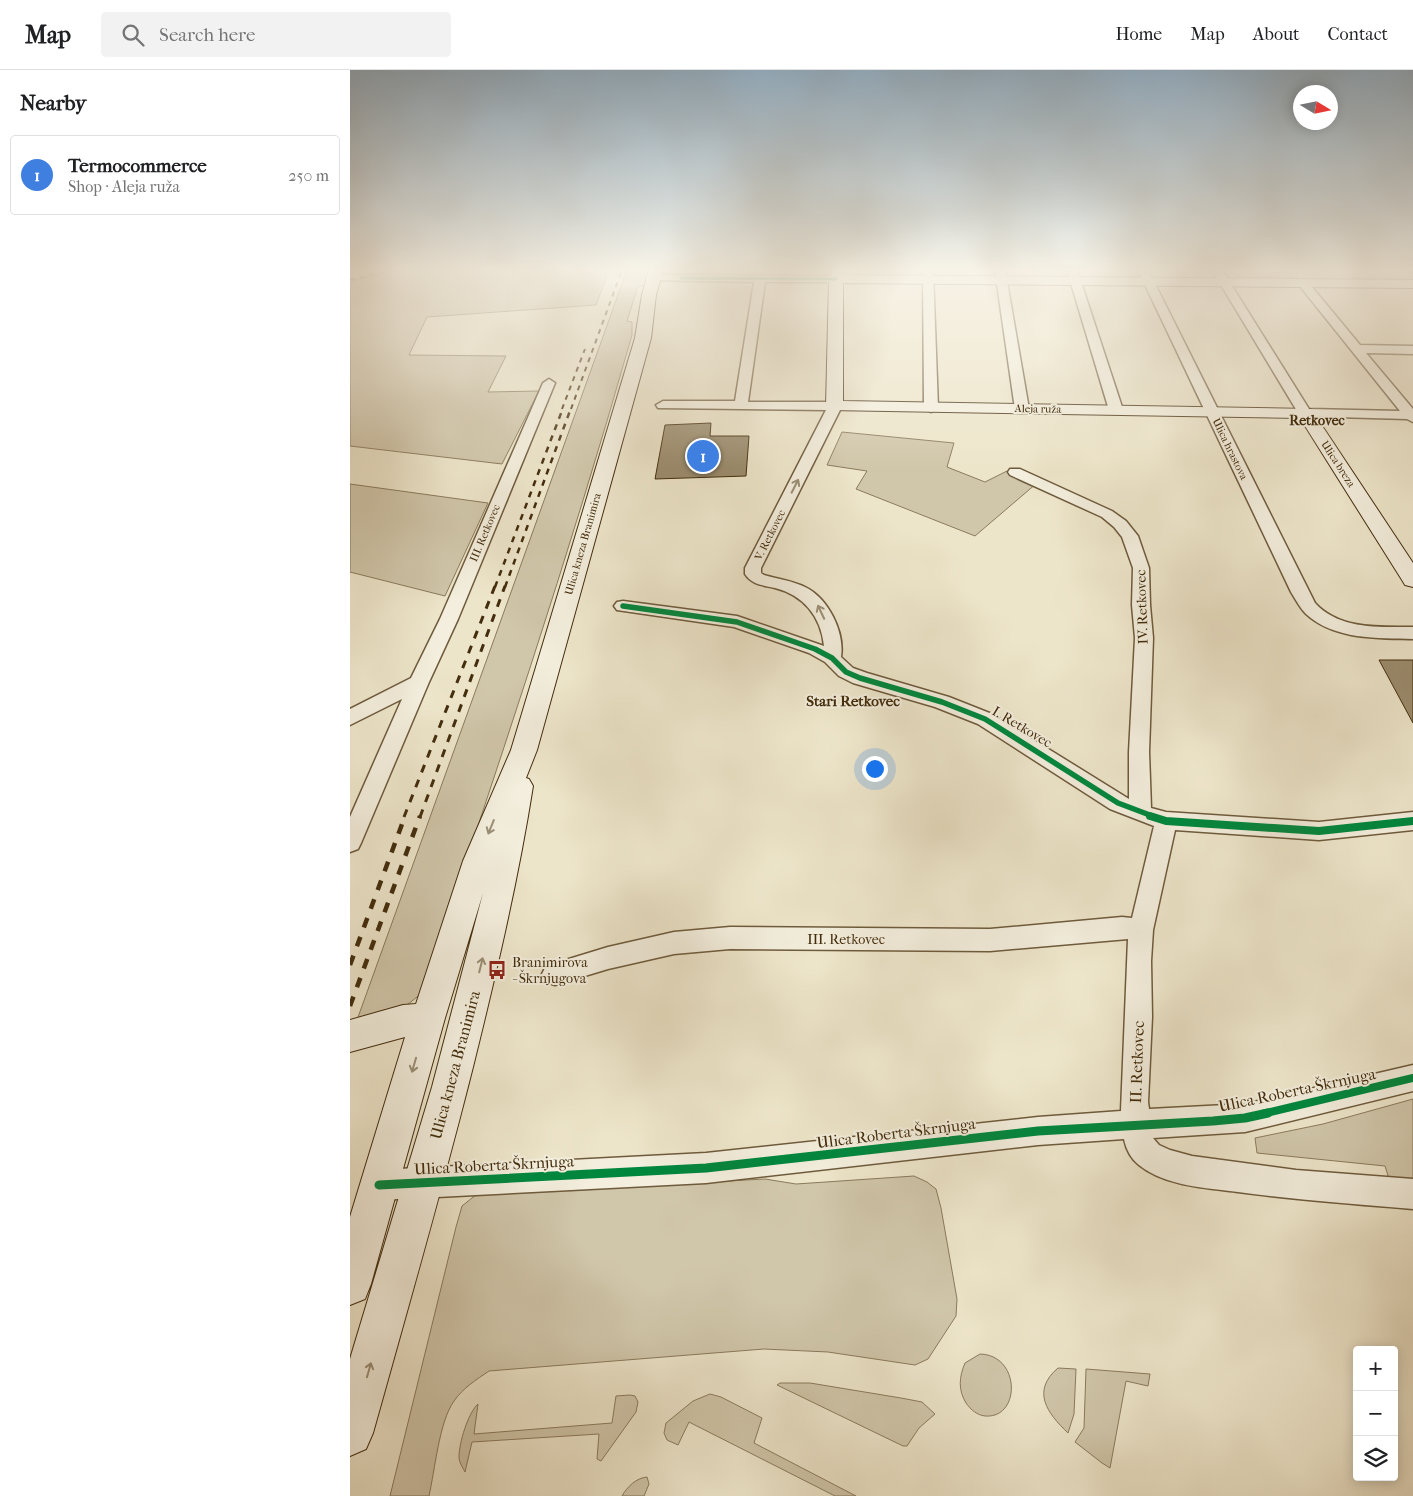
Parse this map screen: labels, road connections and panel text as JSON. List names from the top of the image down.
{
  "streets": {
    "street": [
      "Aleja ruža",
      "Ulica hrastova",
      "Ulica breza",
      "III. Retkovec",
      "V. Retkovec",
      "Ulica kneza Branimira",
      "IV. Retkovec",
      "I. Retkovec",
      "II. Retkovec",
      "Ulica Roberta Škrnjuga"
    ]
  },
  "crossings": [
    ["Aleja ruža", "Ulica hrastova"],
    ["Aleja ruža", "Ulica breza"],
    ["Aleja ruža", "V. Retkovec"],
    ["III. Retkovec", "II. Retkovec"],
    ["V. Retkovec", "I. Retkovec"],
    ["Ulica kneza Branimira", "Ulica Roberta Škrnjuga"],
    ["IV. Retkovec", "I. Retkovec"],
    ["I. Retkovec", "II. Retkovec"],
    ["II. Retkovec", "Ulica Roberta Škrnjuga"]
  ],
  "districts": ["Retkovec", "Stari Retkovec"],
  "places": {
    "bus stop": ["Branimirova - Škrnjugova"]
  },
  "north": "right",
  "page": {
    "header": "Map",
    "search": "Search here",
    "nav": [
      "Home",
      "Map",
      "About",
      "Contact"
    ],
    "heading": "Nearby",
    "list": [
      {
        "mark": "1",
        "name": "Termocommerce",
        "note": "Shop · Aleja ruža",
        "value": "250 m"
      }
    ],
    "pins": "1",
    "map_buttons": ["+", "−"]
  }
}
